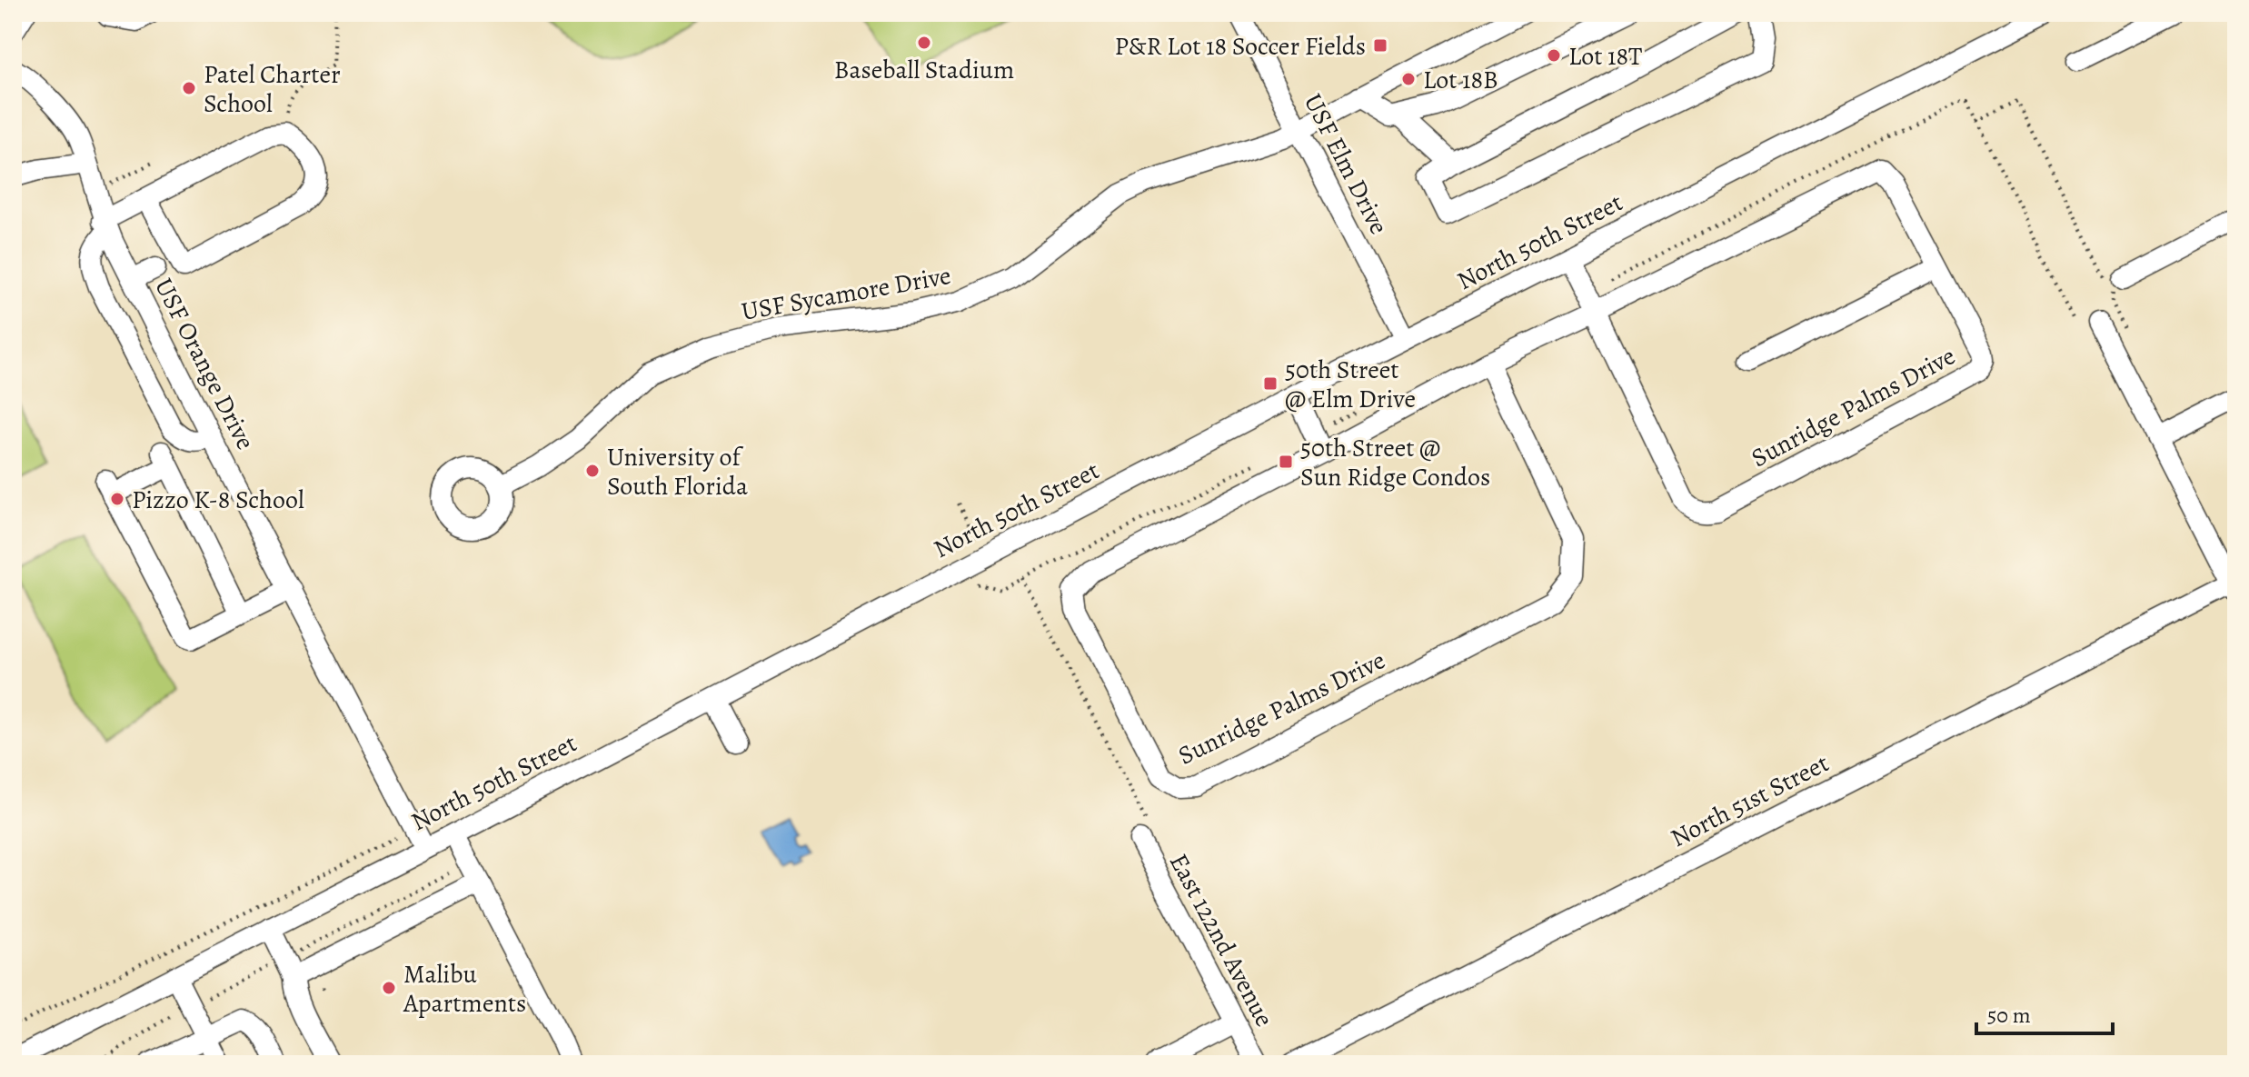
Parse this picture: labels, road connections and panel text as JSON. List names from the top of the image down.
{
  "streets": {
    "street": [
      "USF Elm Drive",
      "North 50th Street",
      "USF Sycamore Drive",
      "USF Orange Drive",
      "Sunridge Palms Drive",
      "North 51st Street",
      "East 122nd Avenue"
    ]
  },
  "crossings": [
    ["USF Elm Drive", "North 50th Street"],
    ["USF Elm Drive", "USF Sycamore Drive"],
    ["North 50th Street", "USF Orange Drive"]
  ],
  "places": {
    "other": [
      "Baseball Stadium",
      "Lot 18T",
      "Lot 18B",
      "Patel Charter School",
      "University of South Florida",
      "Pizzo K-8 School",
      "Malibu Apartments"
    ],
    "transit": ["P&R Lot 18 Soccer Fields", "50th Street @ Elm Drive", "50th Street @ Sun Ridge Condos"]
  },
  "scale_bar": "50 m"
}
